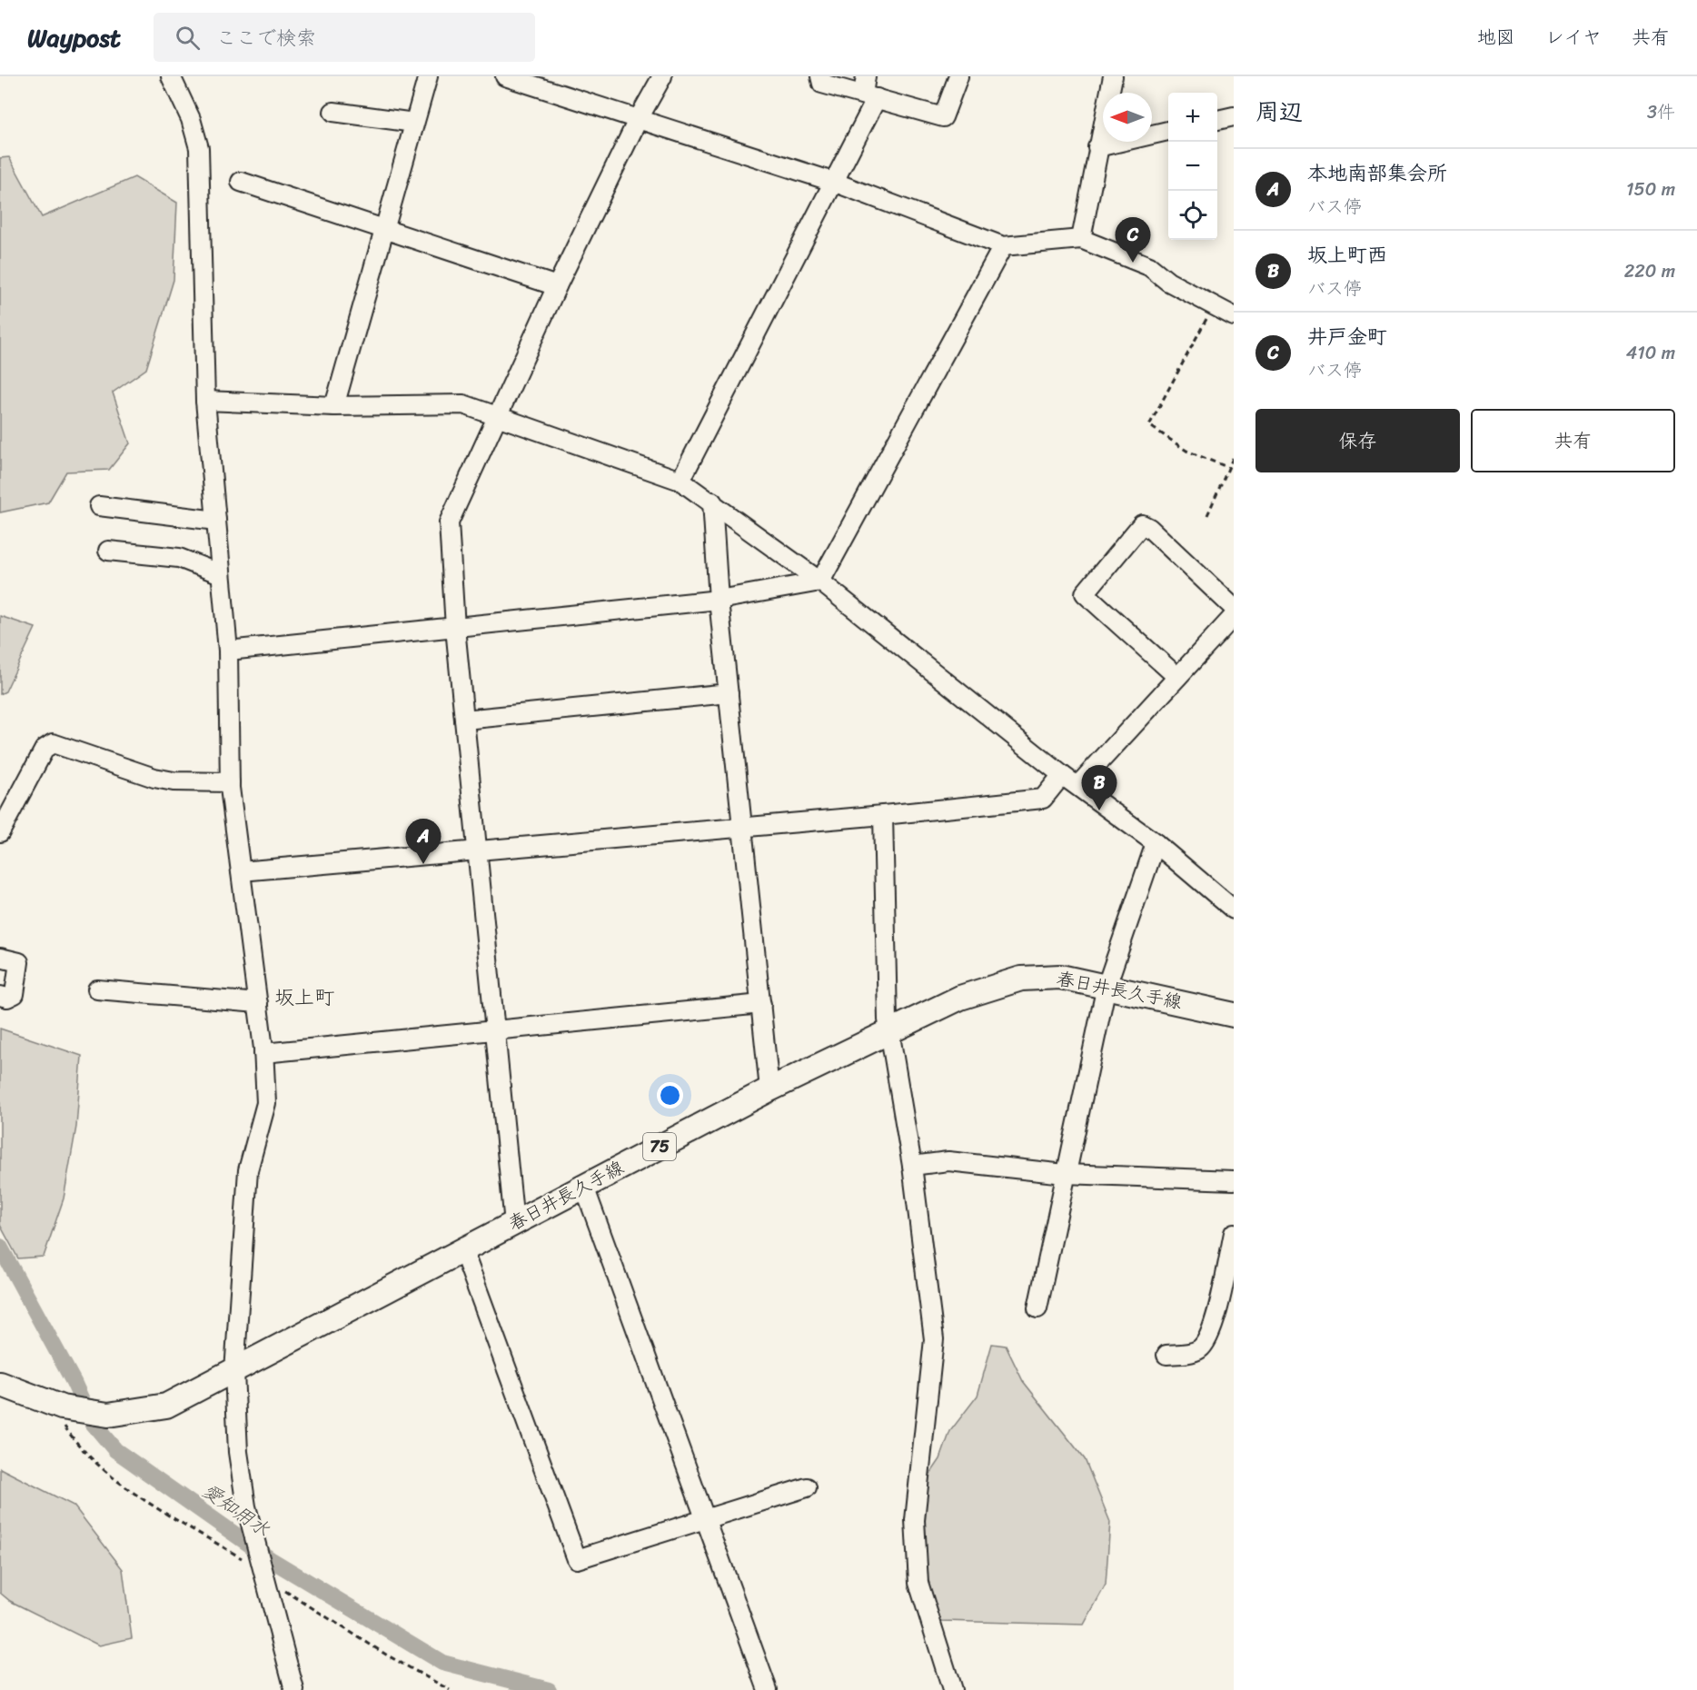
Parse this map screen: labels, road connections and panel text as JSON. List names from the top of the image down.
{
  "streets": {
    "main road": ["春日井長久手線", "75"]
  },
  "districts": ["坂上町"],
  "water": ["愛知用水"],
  "north": "left",
  "page": {
    "header": "Waypost",
    "search": "ここで検索",
    "nav": ["地図", "レイヤ", "共有"],
    "heading": ["周辺", "3件"],
    "map_buttons": ["+", "−"],
    "list": [
      {
        "mark": "A",
        "name": "本地南部集会所",
        "note": "バス停",
        "value": "150 m"
      },
      {
        "mark": "B",
        "name": "坂上町西",
        "note": "バス停",
        "value": "220 m"
      },
      {
        "mark": "C",
        "name": "井戸金町",
        "note": "バス停",
        "value": "410 m"
      }
    ],
    "pins": ["C", "B", "A"],
    "buttons": ["保存", "共有"]
  }
}
